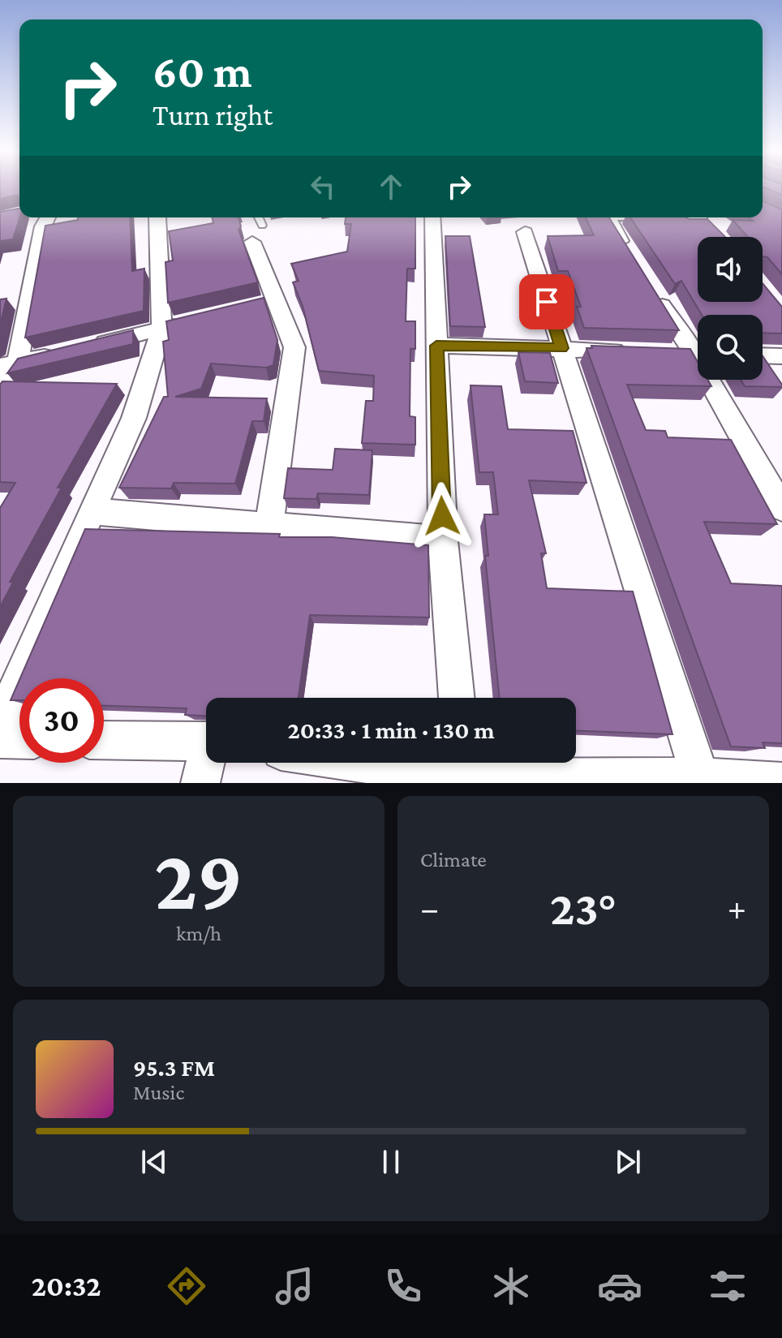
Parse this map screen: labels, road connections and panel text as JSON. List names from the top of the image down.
{
  "page": {
    "turn": ["60 m", "Turn right"],
    "limit": "30",
    "trip": "20:33 · 1 min · 130 m",
    "tile": [
      ["29", "km/h"],
      "Climate"
    ],
    "heat": ["−", "23°", "+"],
    "song": ["95.3 FM", "Music"],
    "tabs": "20:32"
  }
}
